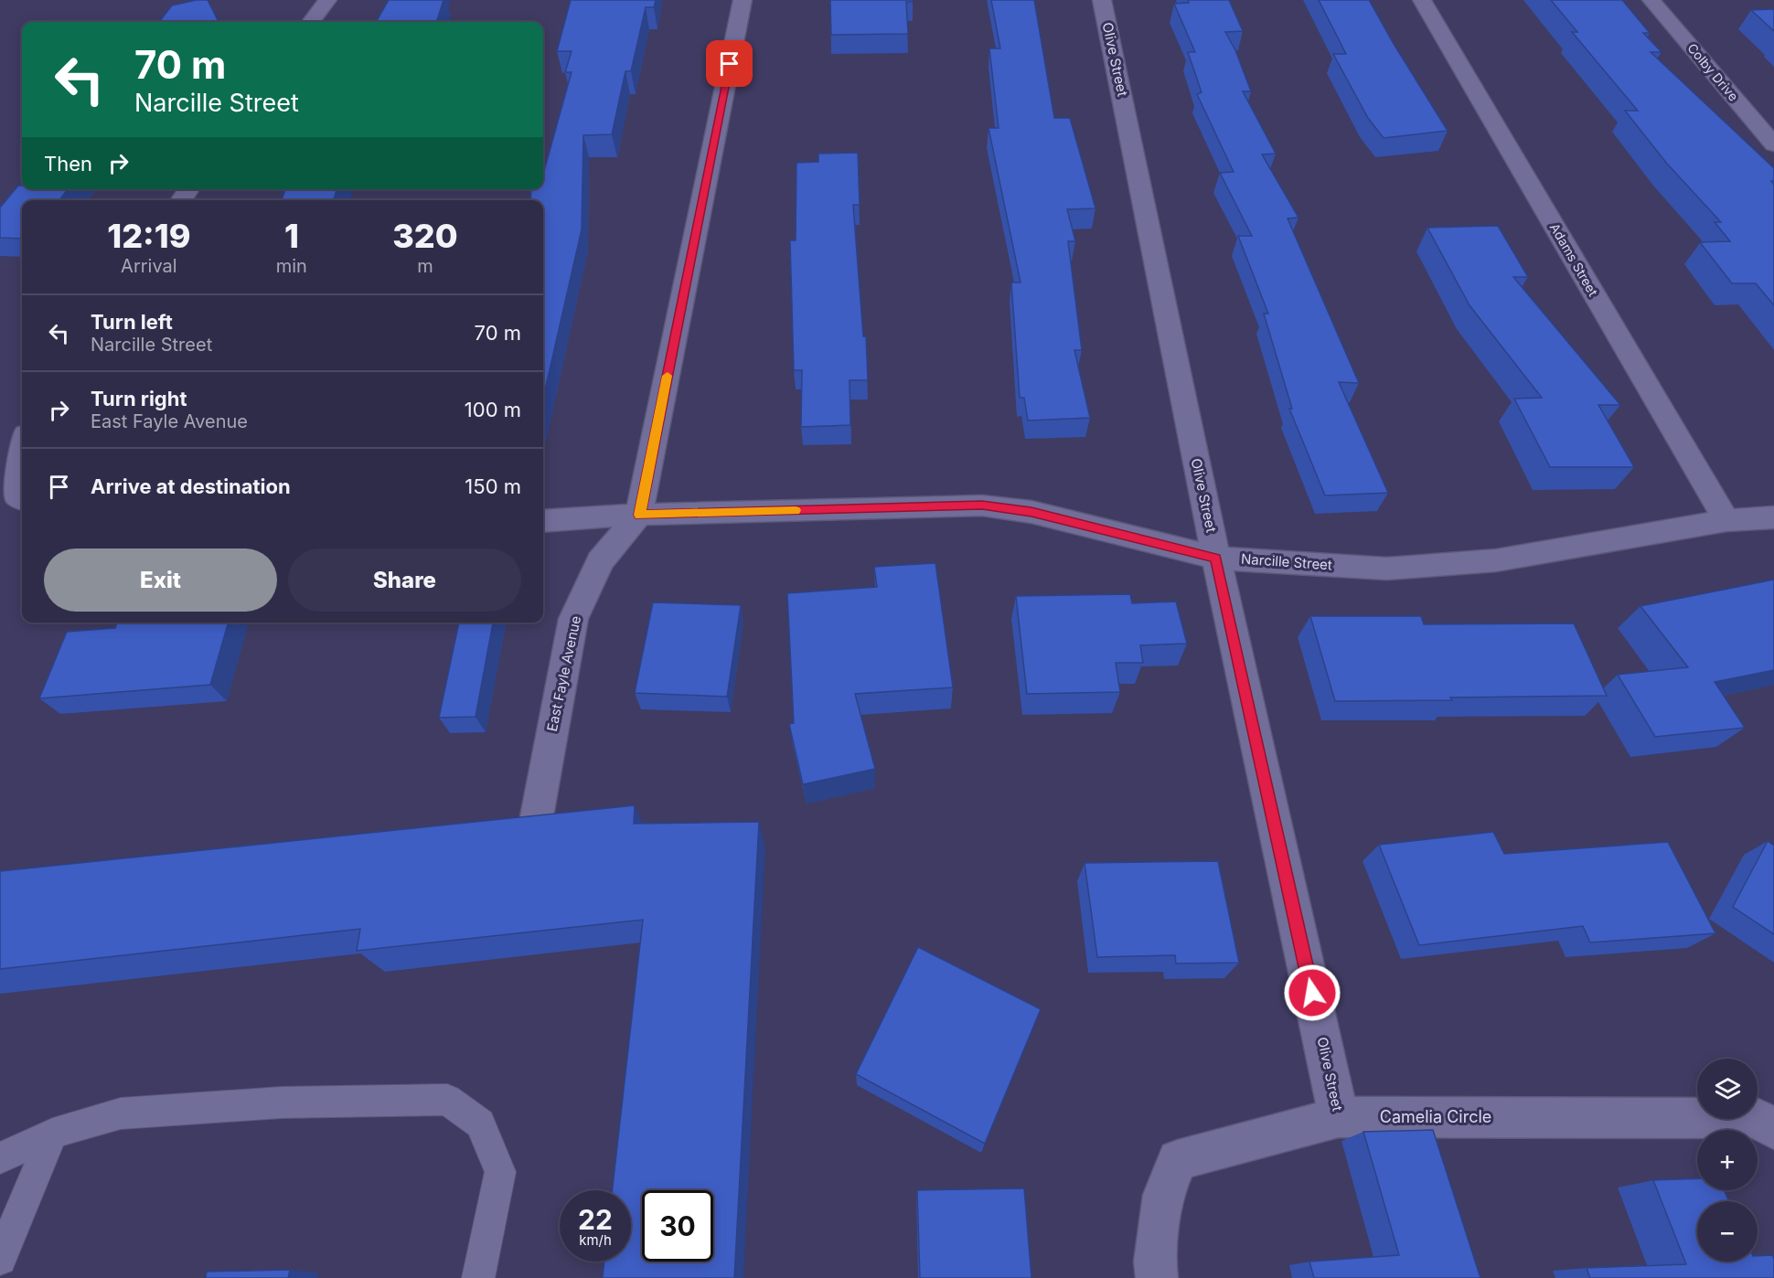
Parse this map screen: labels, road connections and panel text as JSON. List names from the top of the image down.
{
  "streets": {
    "street": [
      "Olive Street",
      "Colby Drive",
      "Adams Street",
      "Narcille Street",
      "East Fayle Avenue",
      "Camelia Circle"
    ]
  },
  "crossings": [
    ["Olive Street", "Narcille Street"],
    ["Olive Street", "Camelia Circle"],
    ["Adams Street", "Narcille Street"],
    ["Narcille Street", "East Fayle Avenue"]
  ],
  "page": {
    "turn": ["70 m", "Narcille Street"],
    "then": "Then",
    "eta": [
      "12:19",
      "Arrival",
      "1",
      "min",
      "320",
      "m"
    ],
    "list": [
      {
        "name": "Turn left",
        "note": "Narcille Street",
        "value": "70 m"
      },
      {
        "name": "Turn right",
        "note": "East Fayle Avenue",
        "value": "100 m"
      },
      {
        "name": "Arrive at destination",
        "value": "150 m"
      }
    ],
    "buttons": ["Exit", "Share"],
    "map_buttons": ["+", "−"],
    "speed": "22 km/h",
    "limit": "30"
  }
}
